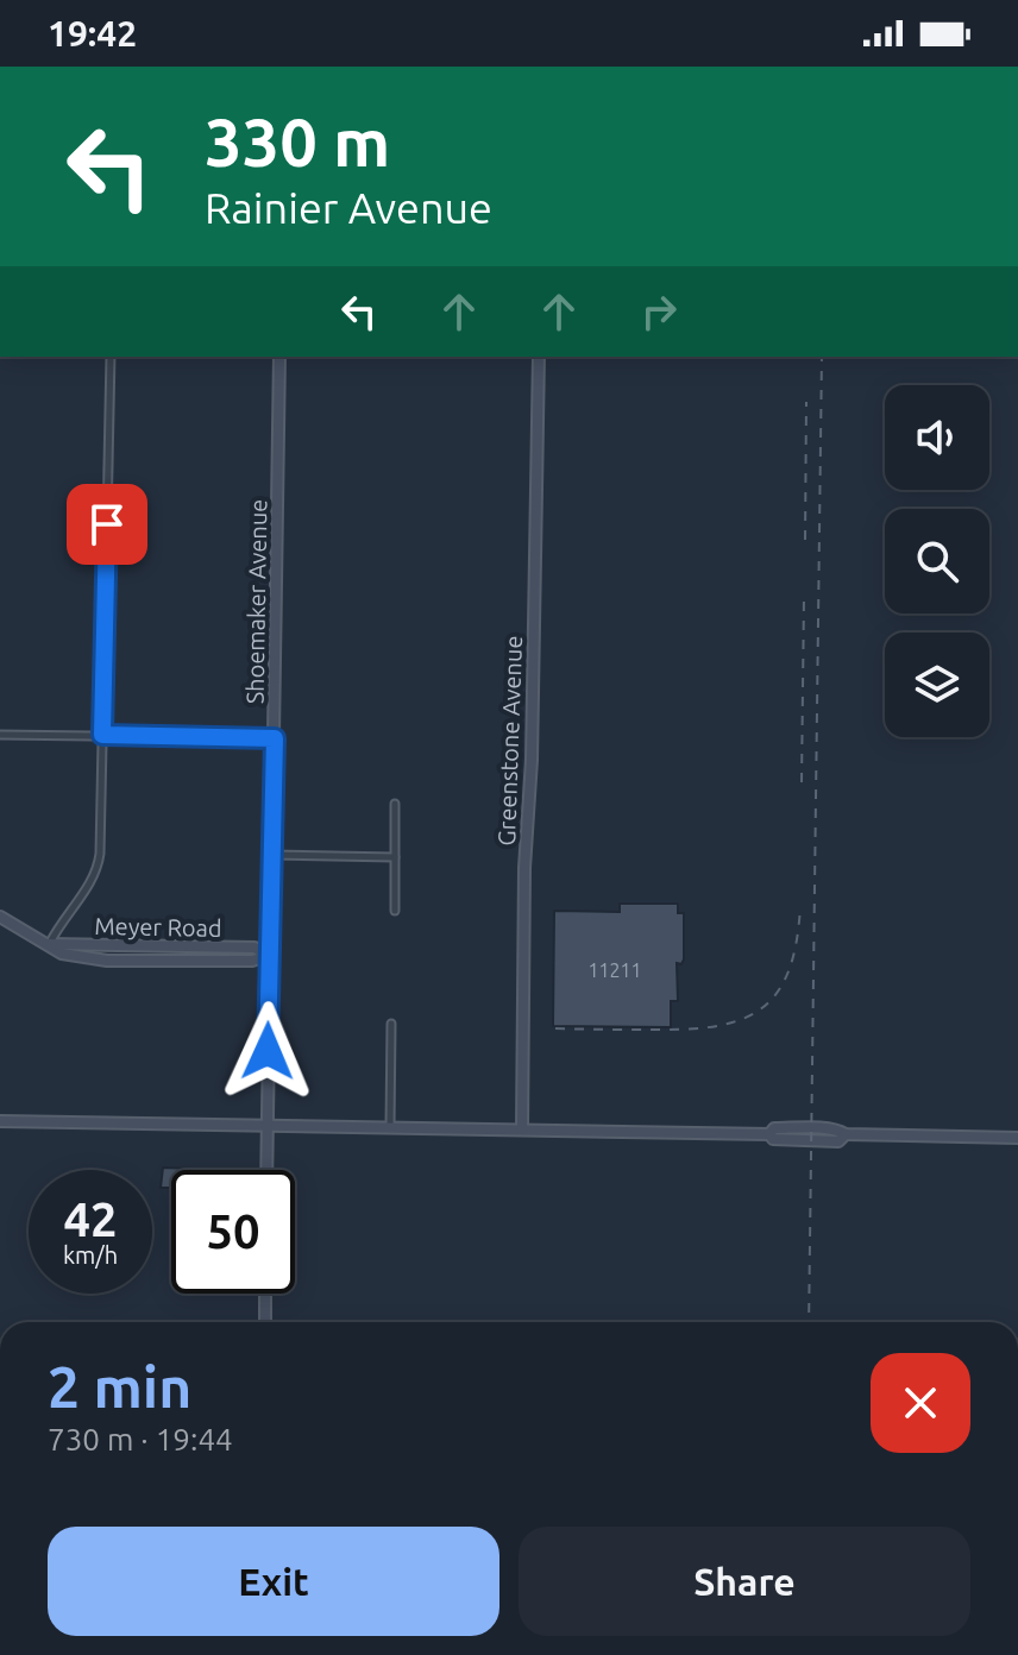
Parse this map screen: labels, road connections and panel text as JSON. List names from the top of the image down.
{
  "streets": {
    "street": ["Shoemaker Avenue", "Greenstone Avenue", "Meyer Road"]
  },
  "crossings": [
    ["Shoemaker Avenue", "Meyer Road"]
  ],
  "house_numbers": ["11211"],
  "page": {
    "status": "19:42",
    "turn": ["330 m", "Rainier Avenue"],
    "speed": "42 km/h",
    "limit": "50",
    "heading": ["2 min", "730 m · 19:44"],
    "buttons": ["Exit", "Share"]
  }
}
